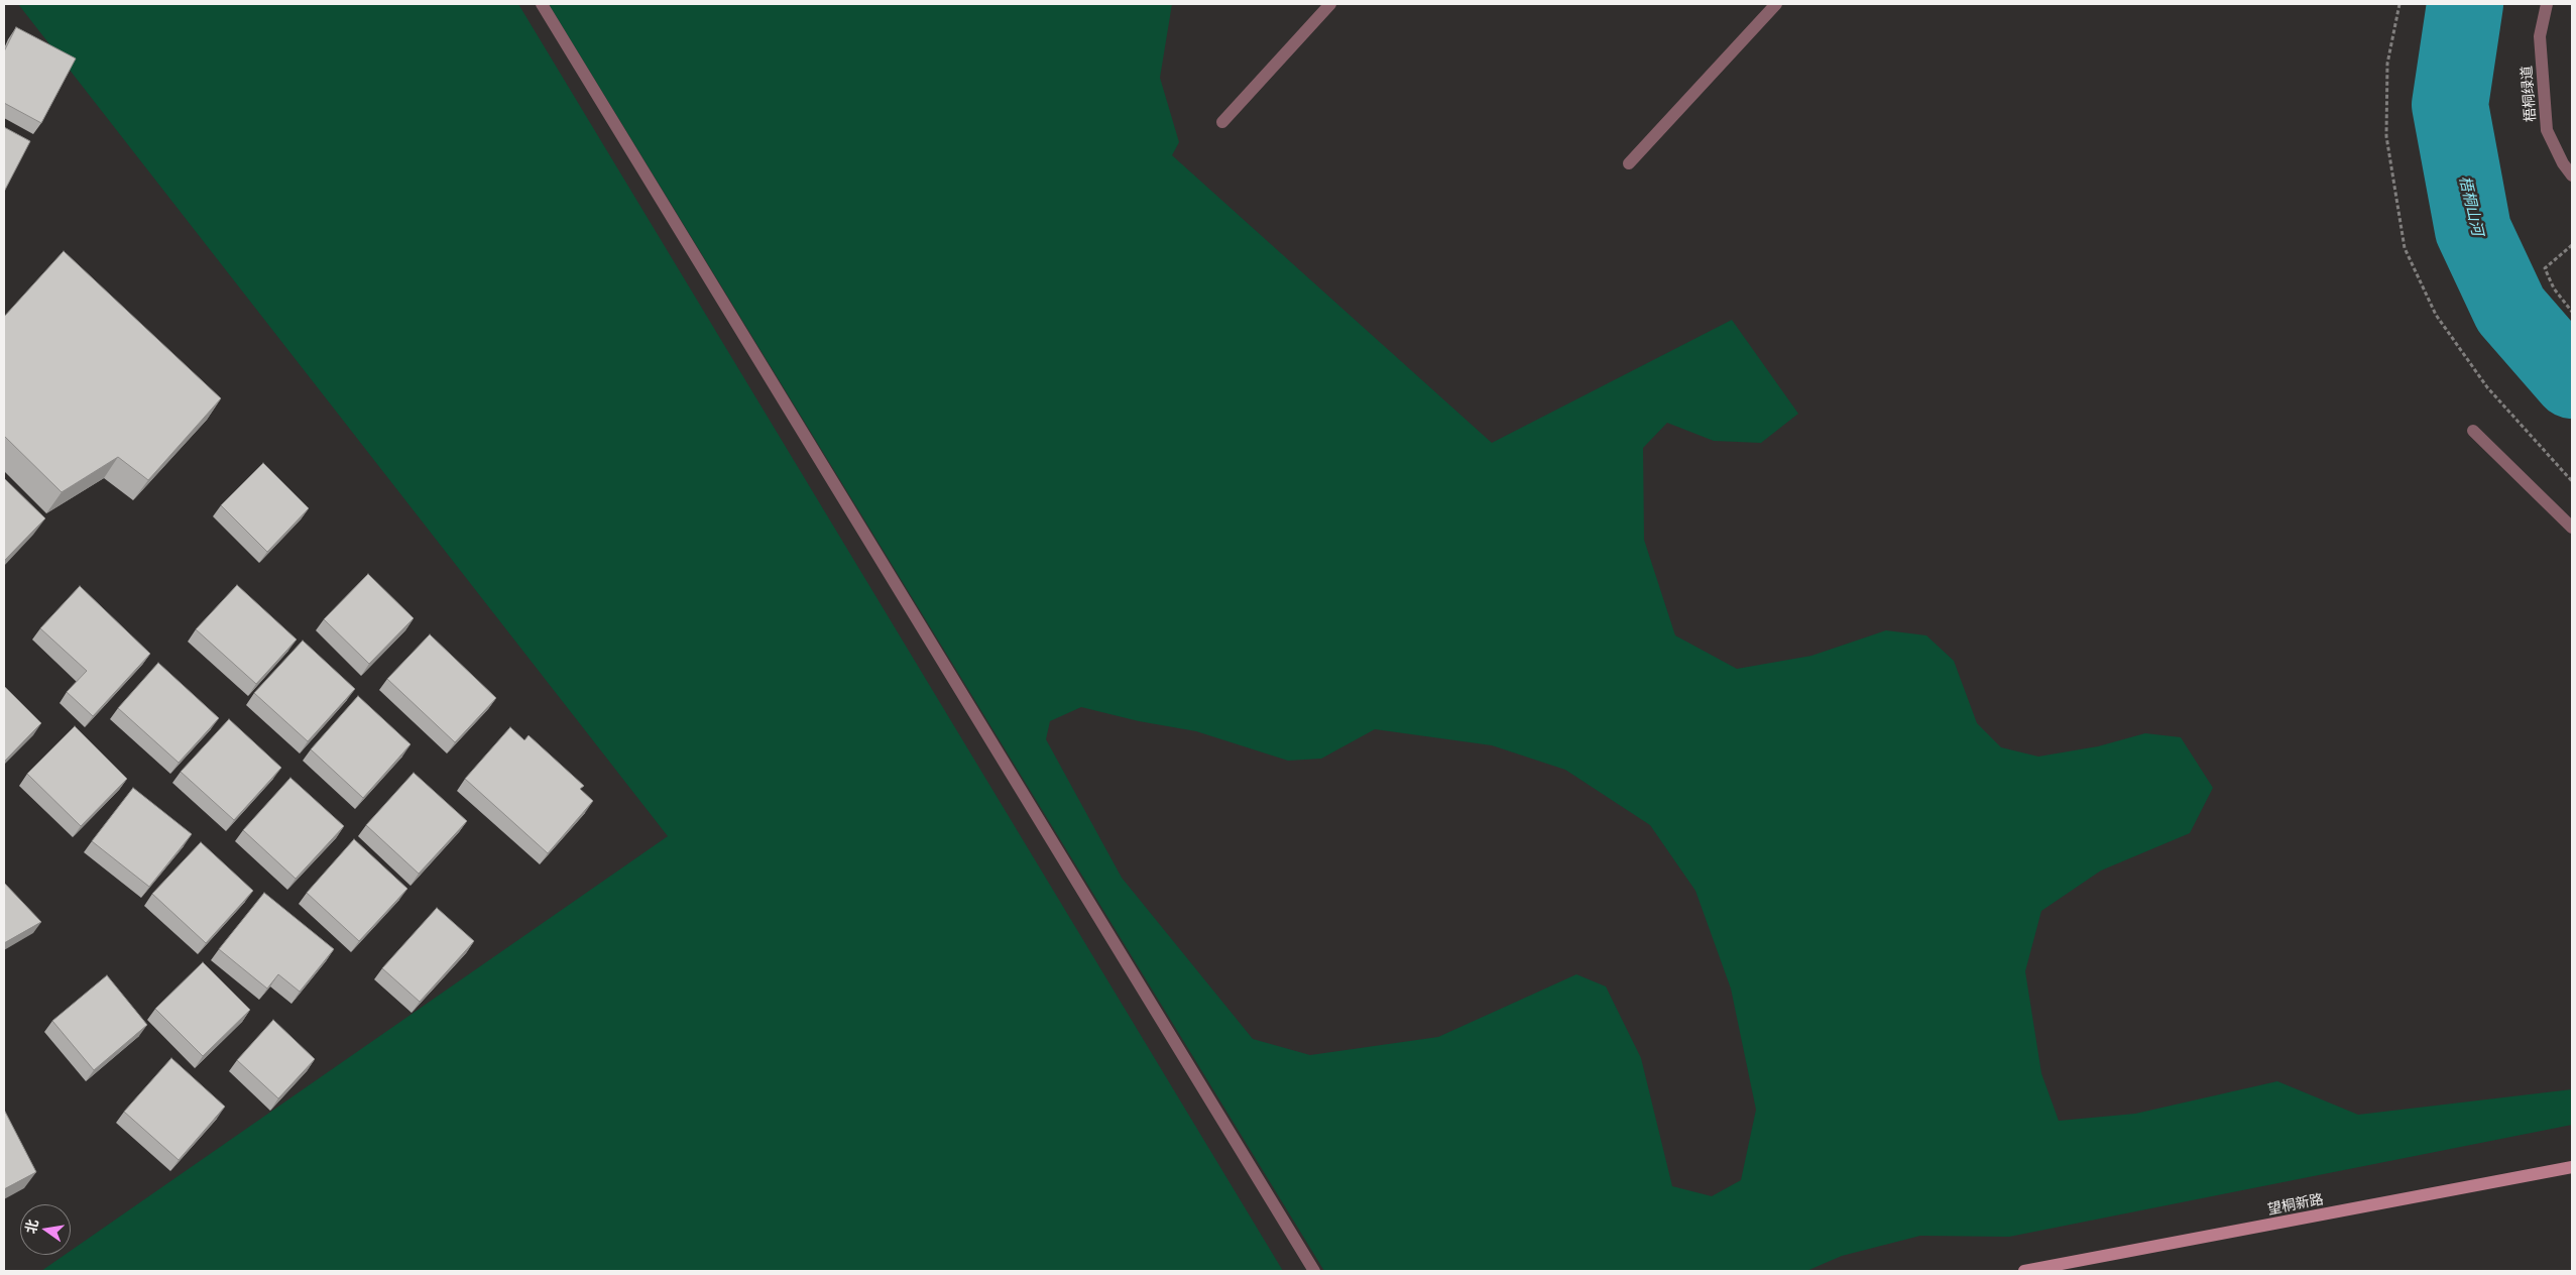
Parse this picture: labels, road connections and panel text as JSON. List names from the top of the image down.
{
  "streets": {
    "street": ["梧桐绿道", "望桐新路"]
  },
  "water": ["梧桐山河"],
  "north": "left"
}
